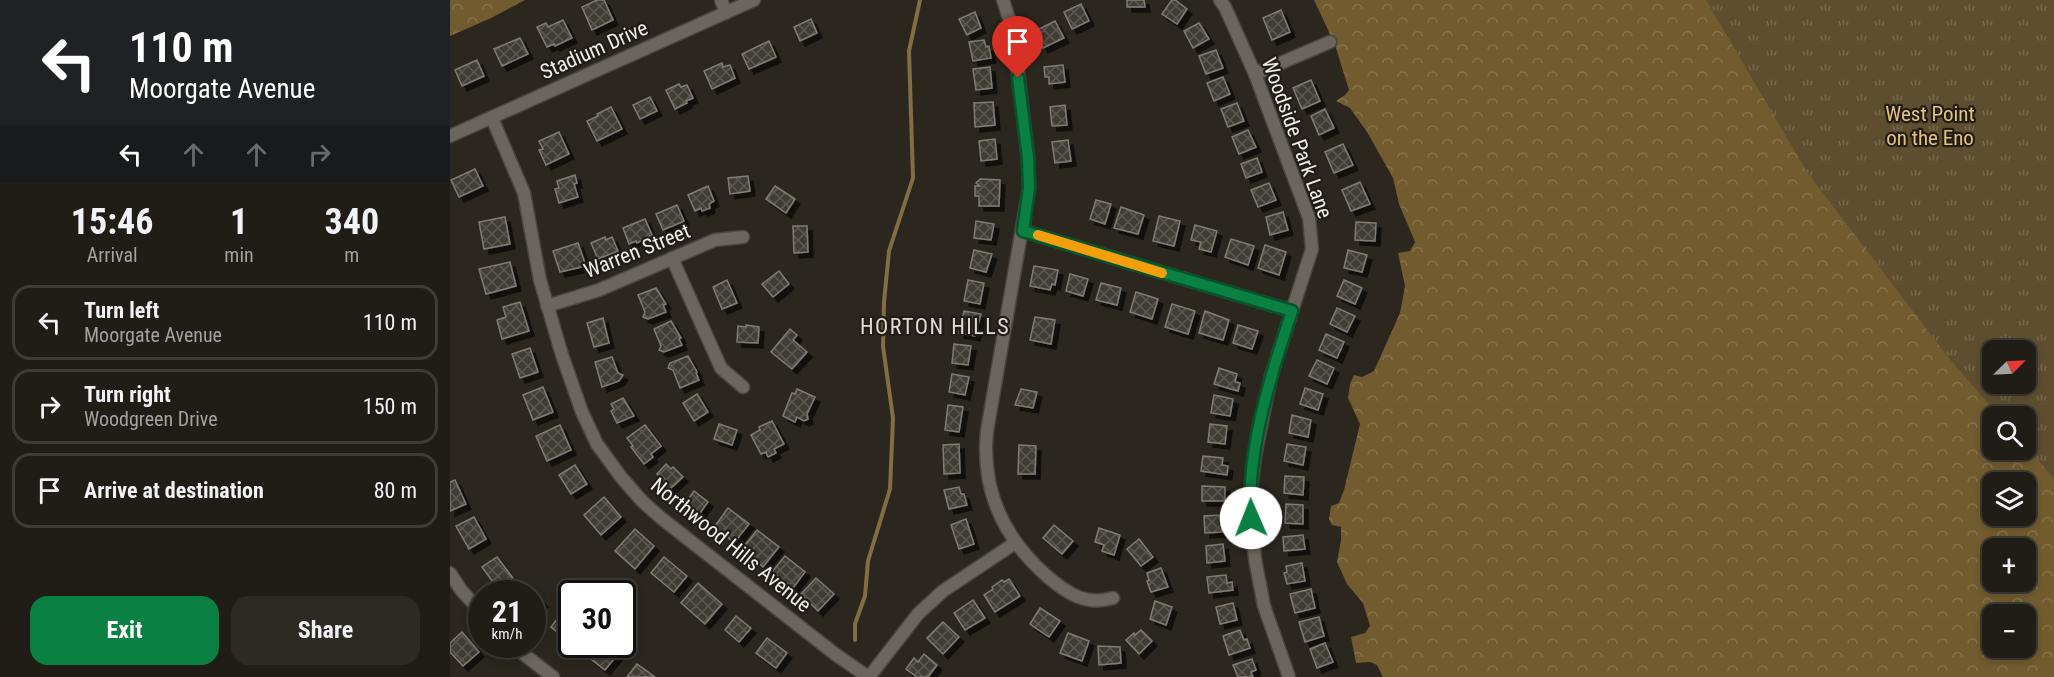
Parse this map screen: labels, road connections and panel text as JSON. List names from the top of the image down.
{
  "streets": {
    "street": [
      "Stadium Drive",
      "Woodside Park Lane",
      "Warren Street",
      "Northwood Hills Avenue"
    ]
  },
  "crossings": [
    ["Stadium Drive", "Northwood Hills Avenue"],
    ["Warren Street", "Northwood Hills Avenue"]
  ],
  "districts": ["HORTON HILLS"],
  "parks": ["West Point on the Eno"],
  "north": "top right",
  "page": {
    "turn": ["110 m", "Moorgate Avenue"],
    "eta": [
      "15:46",
      "Arrival",
      "1",
      "min",
      "340",
      "m"
    ],
    "list": [
      {
        "name": "Turn left",
        "note": "Moorgate Avenue",
        "value": "110 m"
      },
      {
        "name": "Turn right",
        "note": "Woodgreen Drive",
        "value": "150 m"
      },
      {
        "name": "Arrive at destination",
        "value": "80 m"
      }
    ],
    "map_buttons": ["+", "−"],
    "speed": "21 km/h",
    "limit": "30",
    "buttons": ["Exit", "Share"]
  }
}
